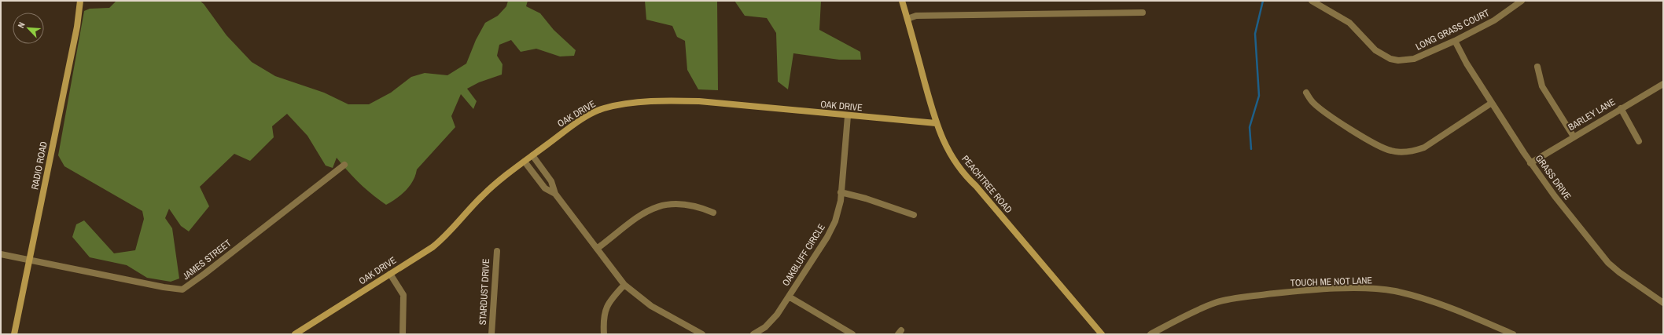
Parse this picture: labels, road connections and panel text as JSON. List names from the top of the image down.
{
  "streets": {
    "street": [
      "LONG GRASS COURT",
      "OAK DRIVE",
      "BARLEY LANE",
      "RADIO ROAD",
      "GRASS DRIVE",
      "PEACHTREE ROAD",
      "OAKBLUFF CIRCLE",
      "JAMES STREET",
      "TOUCH ME NOT LANE",
      "STARDUST DRIVE"
    ]
  },
  "crossings": [
    ["LONG GRASS COURT", "GRASS DRIVE"],
    ["OAK DRIVE", "PEACHTREE ROAD"],
    ["OAK DRIVE", "OAKBLUFF CIRCLE"],
    ["BARLEY LANE", "GRASS DRIVE"],
    ["RADIO ROAD", "JAMES STREET"]
  ],
  "north": "top left"
}
